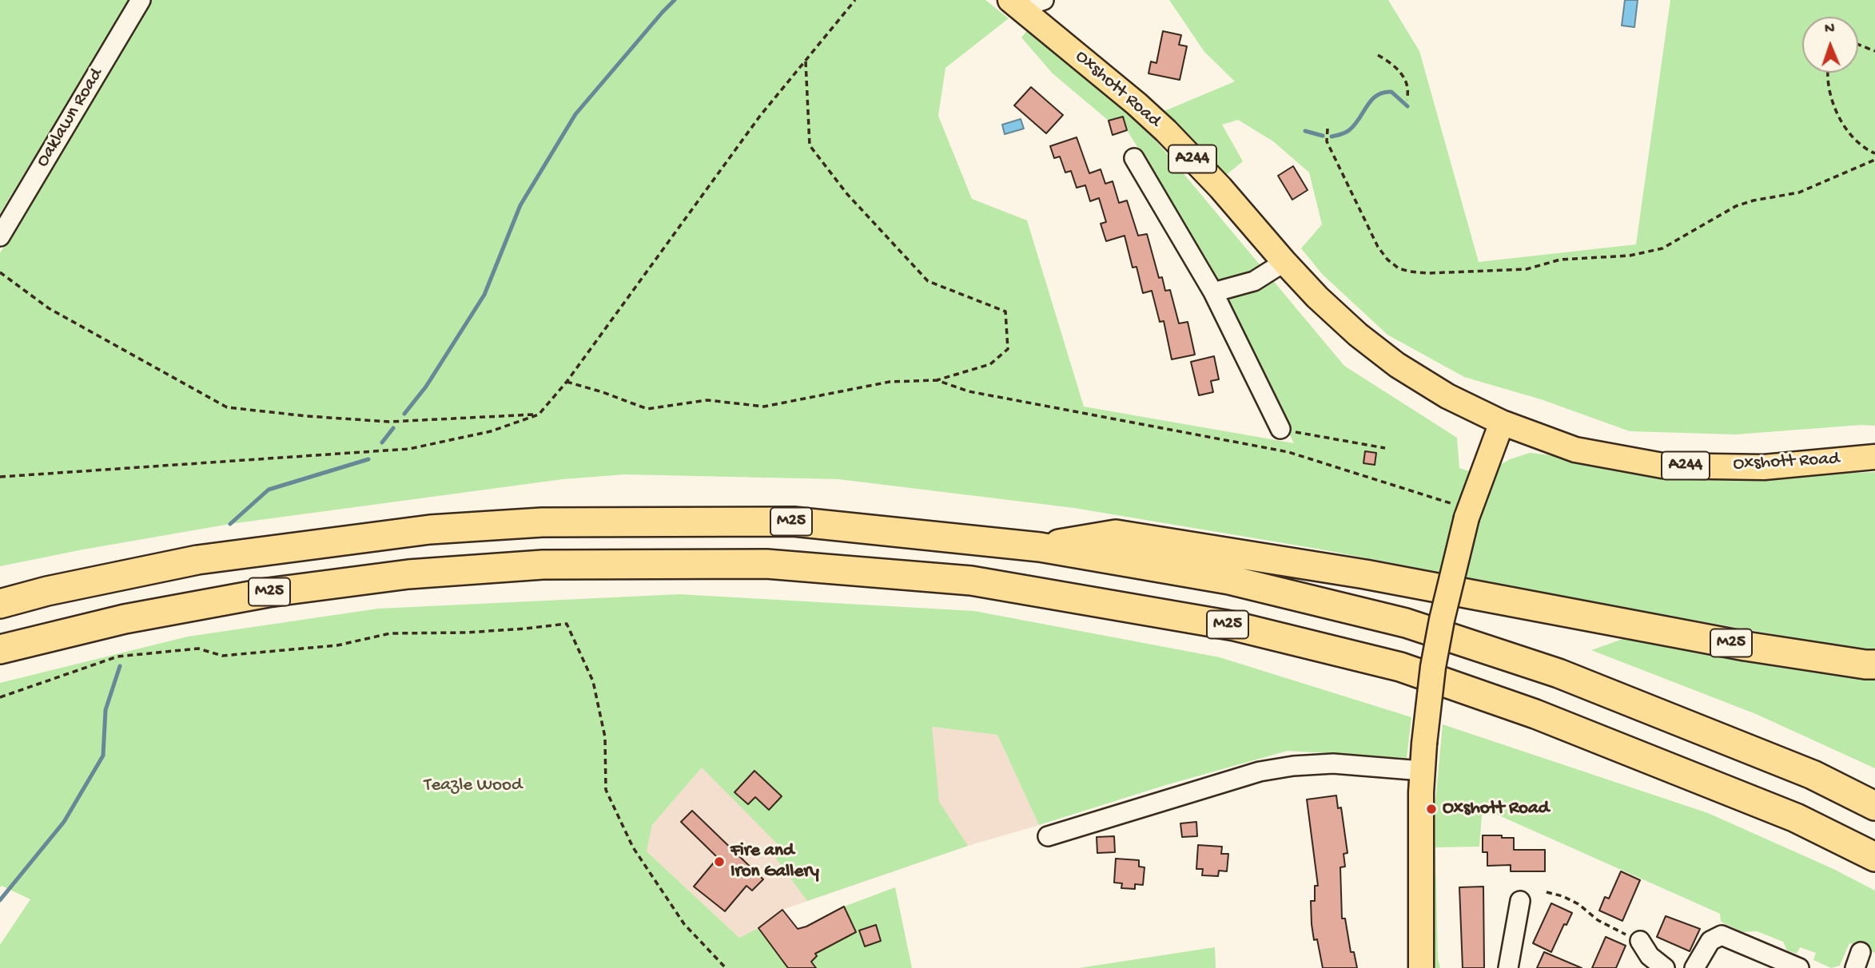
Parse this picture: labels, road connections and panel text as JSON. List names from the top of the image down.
{
  "streets": {
    "highway": ["M25"],
    "main road": ["Oxshott Road", "A244"],
    "street": ["Oaklawn Road"]
  },
  "parks": ["Teazle Wood"],
  "places": ["Oxshott Road", "Fire and Iron Gallery"],
  "north": "top"
}
